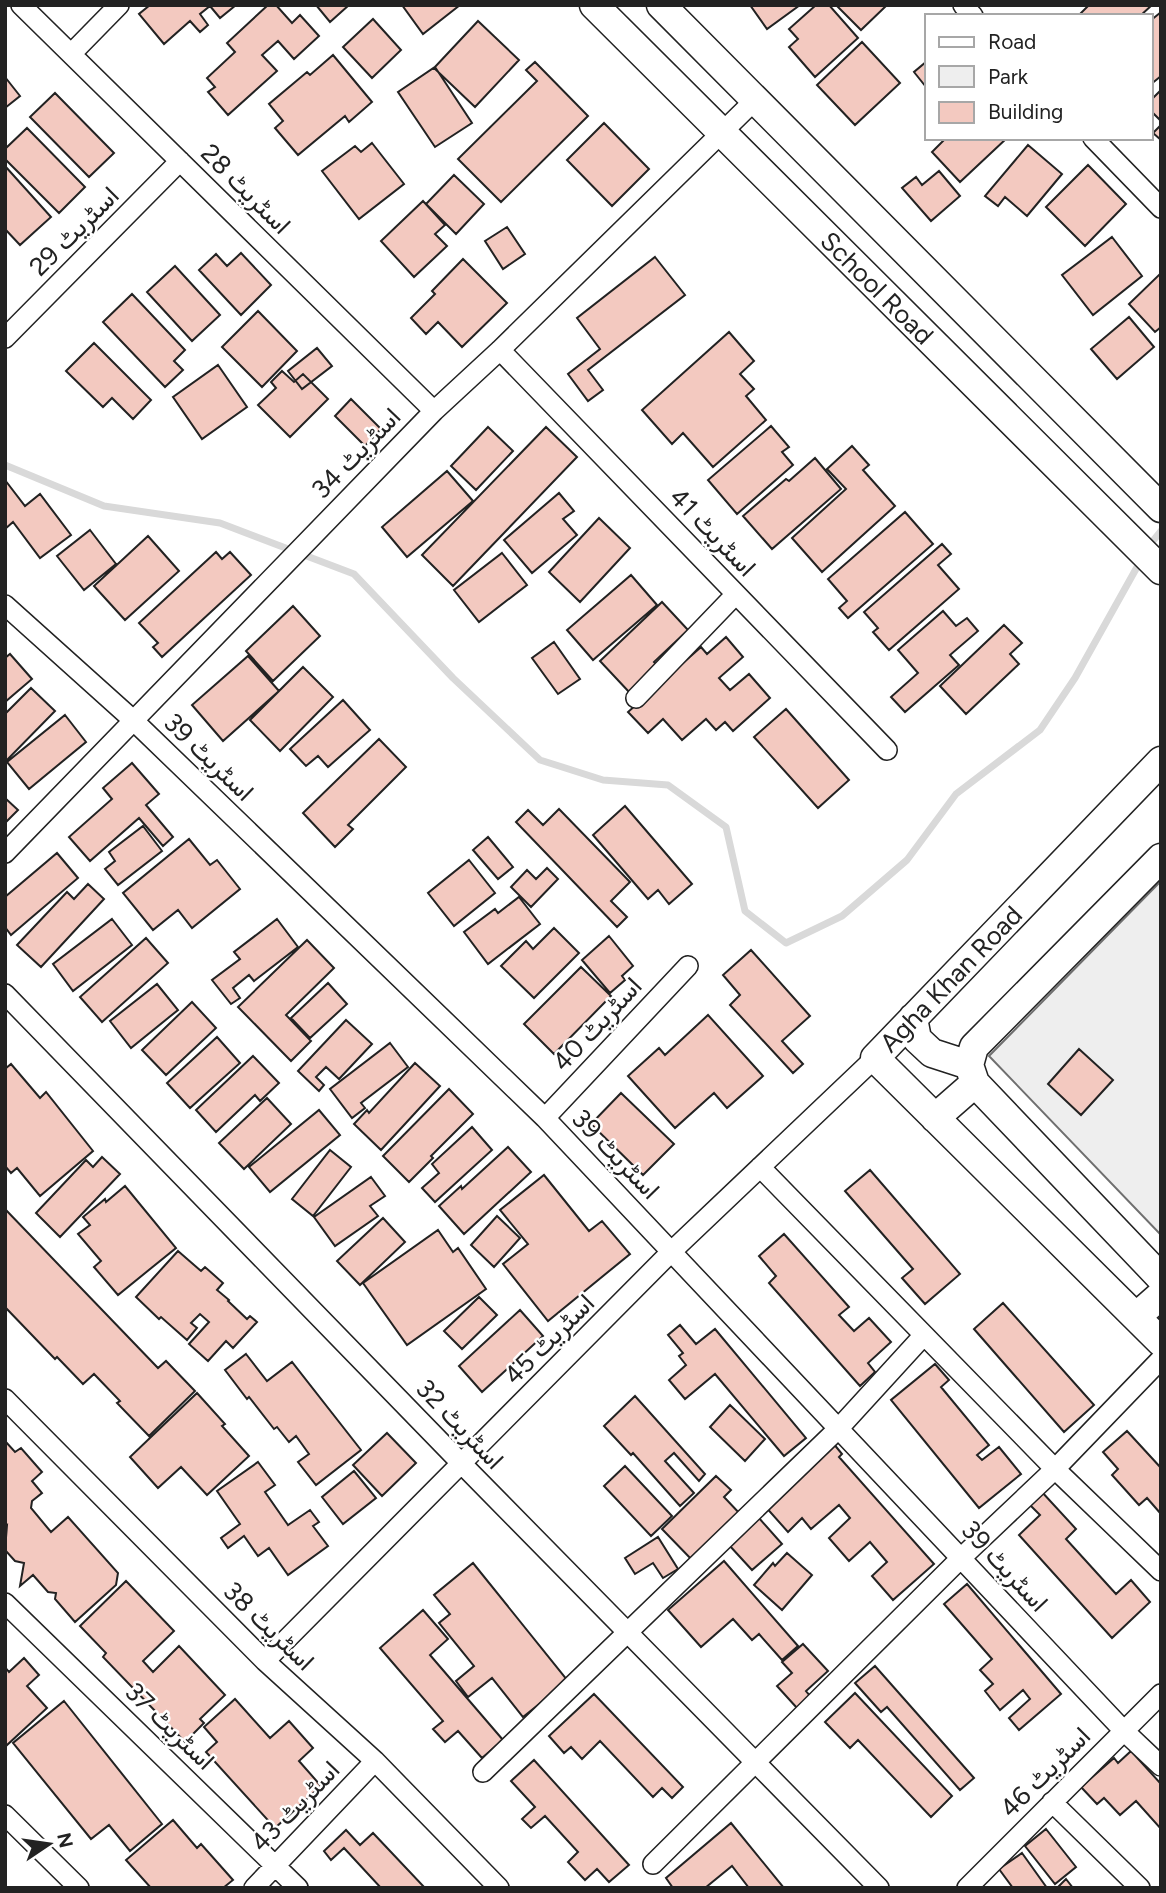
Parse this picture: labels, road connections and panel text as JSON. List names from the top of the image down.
{
  "streets": {
    "street": [
      "اسٹریٹ 28",
      "اسٹریٹ 29",
      "School Road",
      "اسٹریٹ 34",
      "اسٹریٹ 41",
      "اسٹریٹ 39",
      "Agha Khan Road",
      "اسٹریٹ 40",
      "اسٹریٹ 45",
      "اسٹریٹ 32",
      "اسٹریٹ 38",
      "اسٹریٹ 37",
      "اسٹریٹ 46",
      "اسٹریٹ 43"
    ]
  },
  "crossings": [
    ["اسٹریٹ 28", "اسٹریٹ 29"],
    ["اسٹریٹ 28", "اسٹریٹ 34"],
    ["School Road", "اسٹریٹ 34"],
    ["اسٹریٹ 34", "اسٹریٹ 41"],
    ["اسٹریٹ 34", "اسٹریٹ 39"],
    ["اسٹریٹ 39", "اسٹریٹ 40"],
    ["اسٹریٹ 39", "اسٹریٹ 45"],
    ["اسٹریٹ 39", "اسٹریٹ 46"],
    ["Agha Khan Road", "اسٹریٹ 45"],
    ["اسٹریٹ 45", "اسٹریٹ 32"],
    ["اسٹریٹ 45", "اسٹریٹ 38"],
    ["اسٹریٹ 38", "اسٹریٹ 43"],
    ["اسٹریٹ 37", "اسٹریٹ 43"]
  ],
  "legend": ["Road", "Park", "Building"],
  "north": "right"
}
